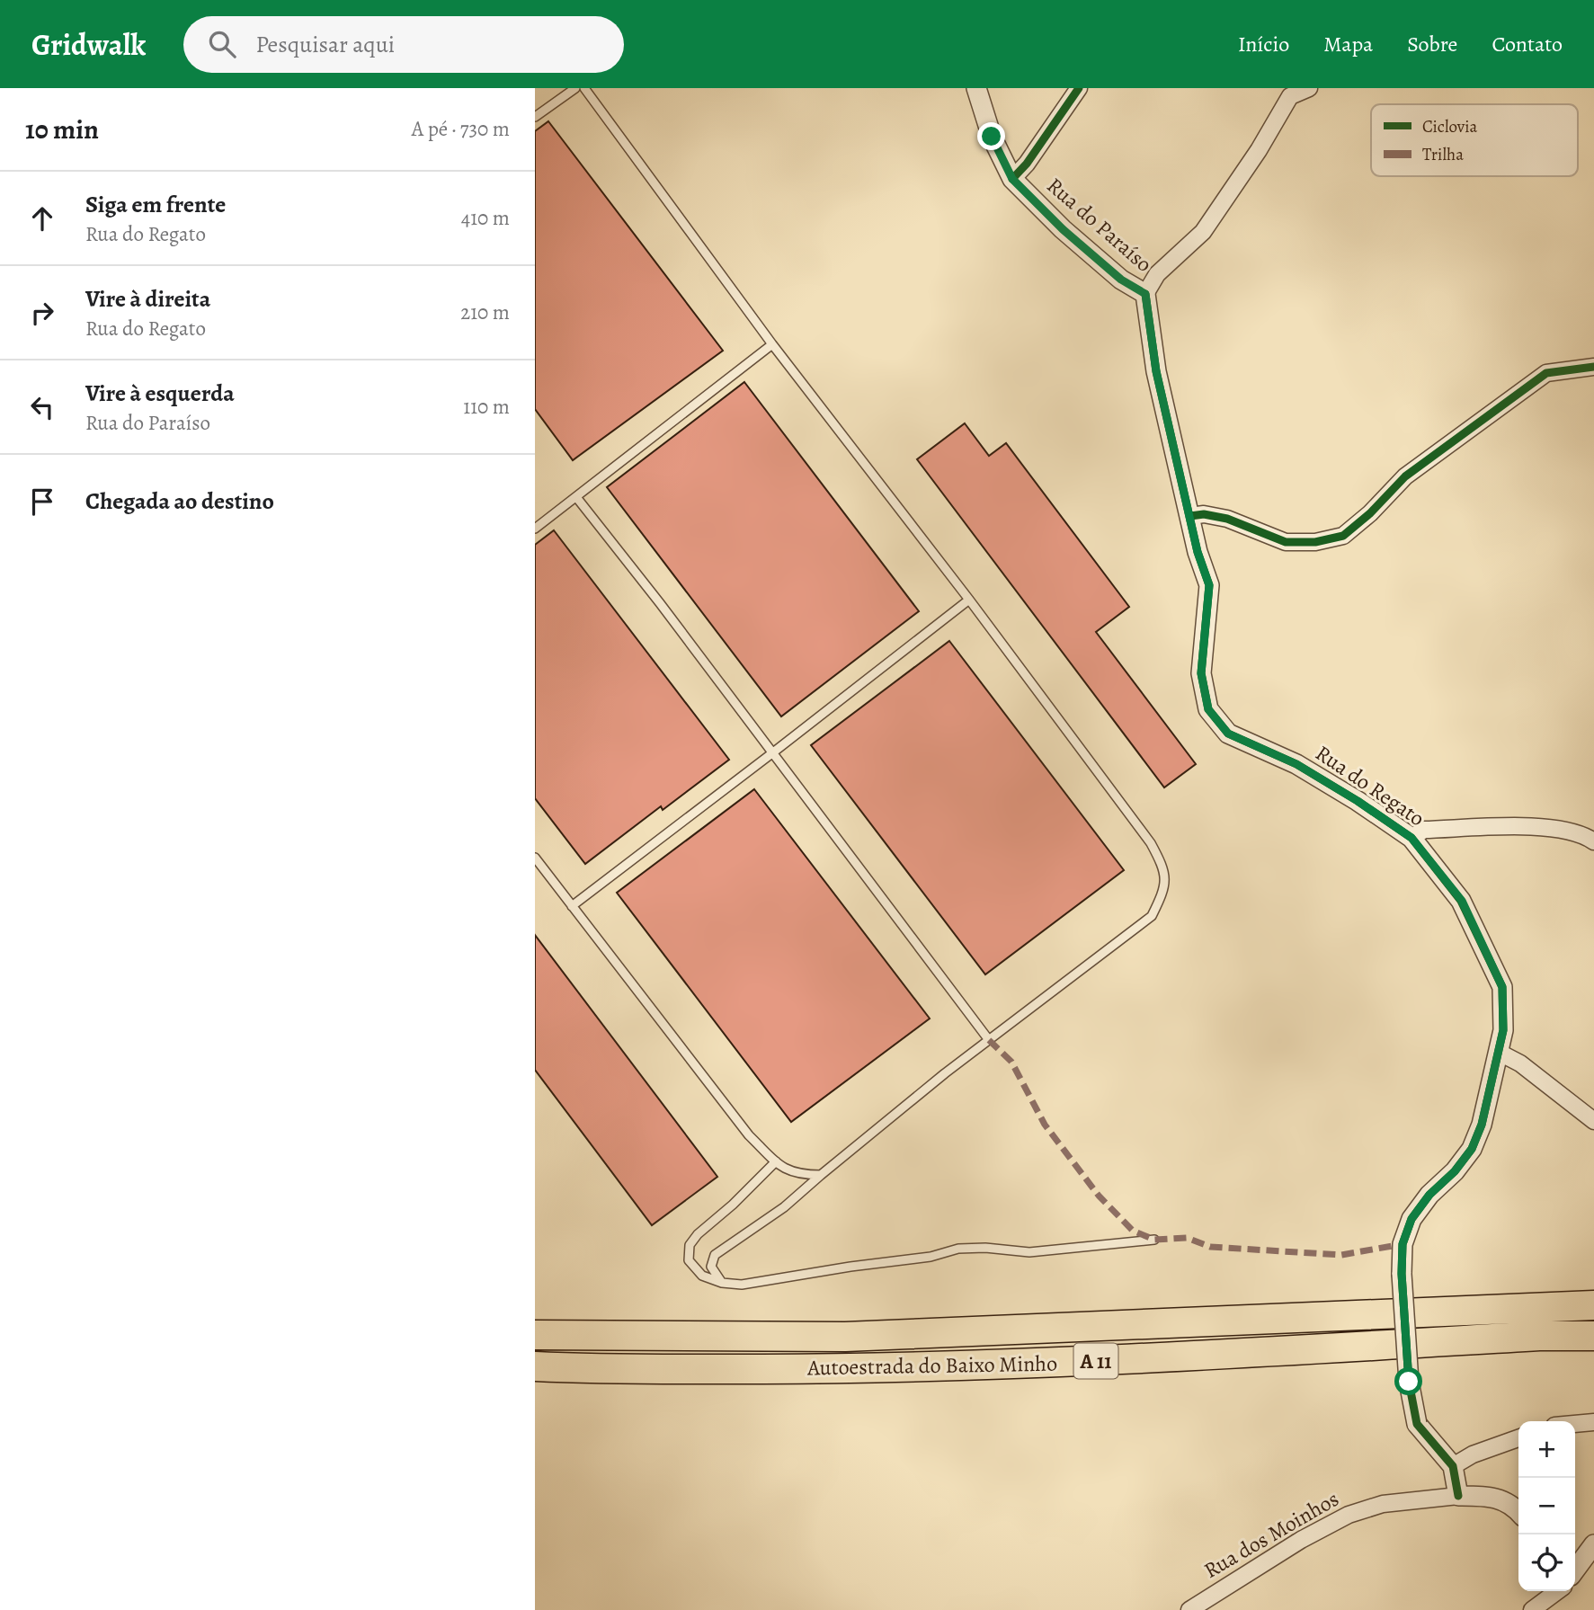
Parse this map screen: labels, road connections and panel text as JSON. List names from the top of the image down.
{
  "streets": {
    "highway": ["A 11", "Autoestrada do Baixo Minho"],
    "street": ["Rua do Paraíso", "Rua do Regato", "Rua dos Moinhos"]
  },
  "crossings": [
    ["Rua do Paraíso", "Rua do Regato"]
  ],
  "legend": ["Ciclovia", "Trilha"],
  "page": {
    "header": "Gridwalk",
    "search": "Pesquisar aqui",
    "nav": [
      "Início",
      "Mapa",
      "Sobre",
      "Contato"
    ],
    "heading": ["10 min", "A pé · 730 m"],
    "list": [
      ["Siga em frente", "Rua do Regato", "410 m"],
      ["Vire à direita", "Rua do Regato", "210 m"],
      ["Vire à esquerda", "Rua do Paraíso", "110 m"],
      "Chegada ao destino"
    ],
    "map_buttons": ["+", "−"]
  }
}
